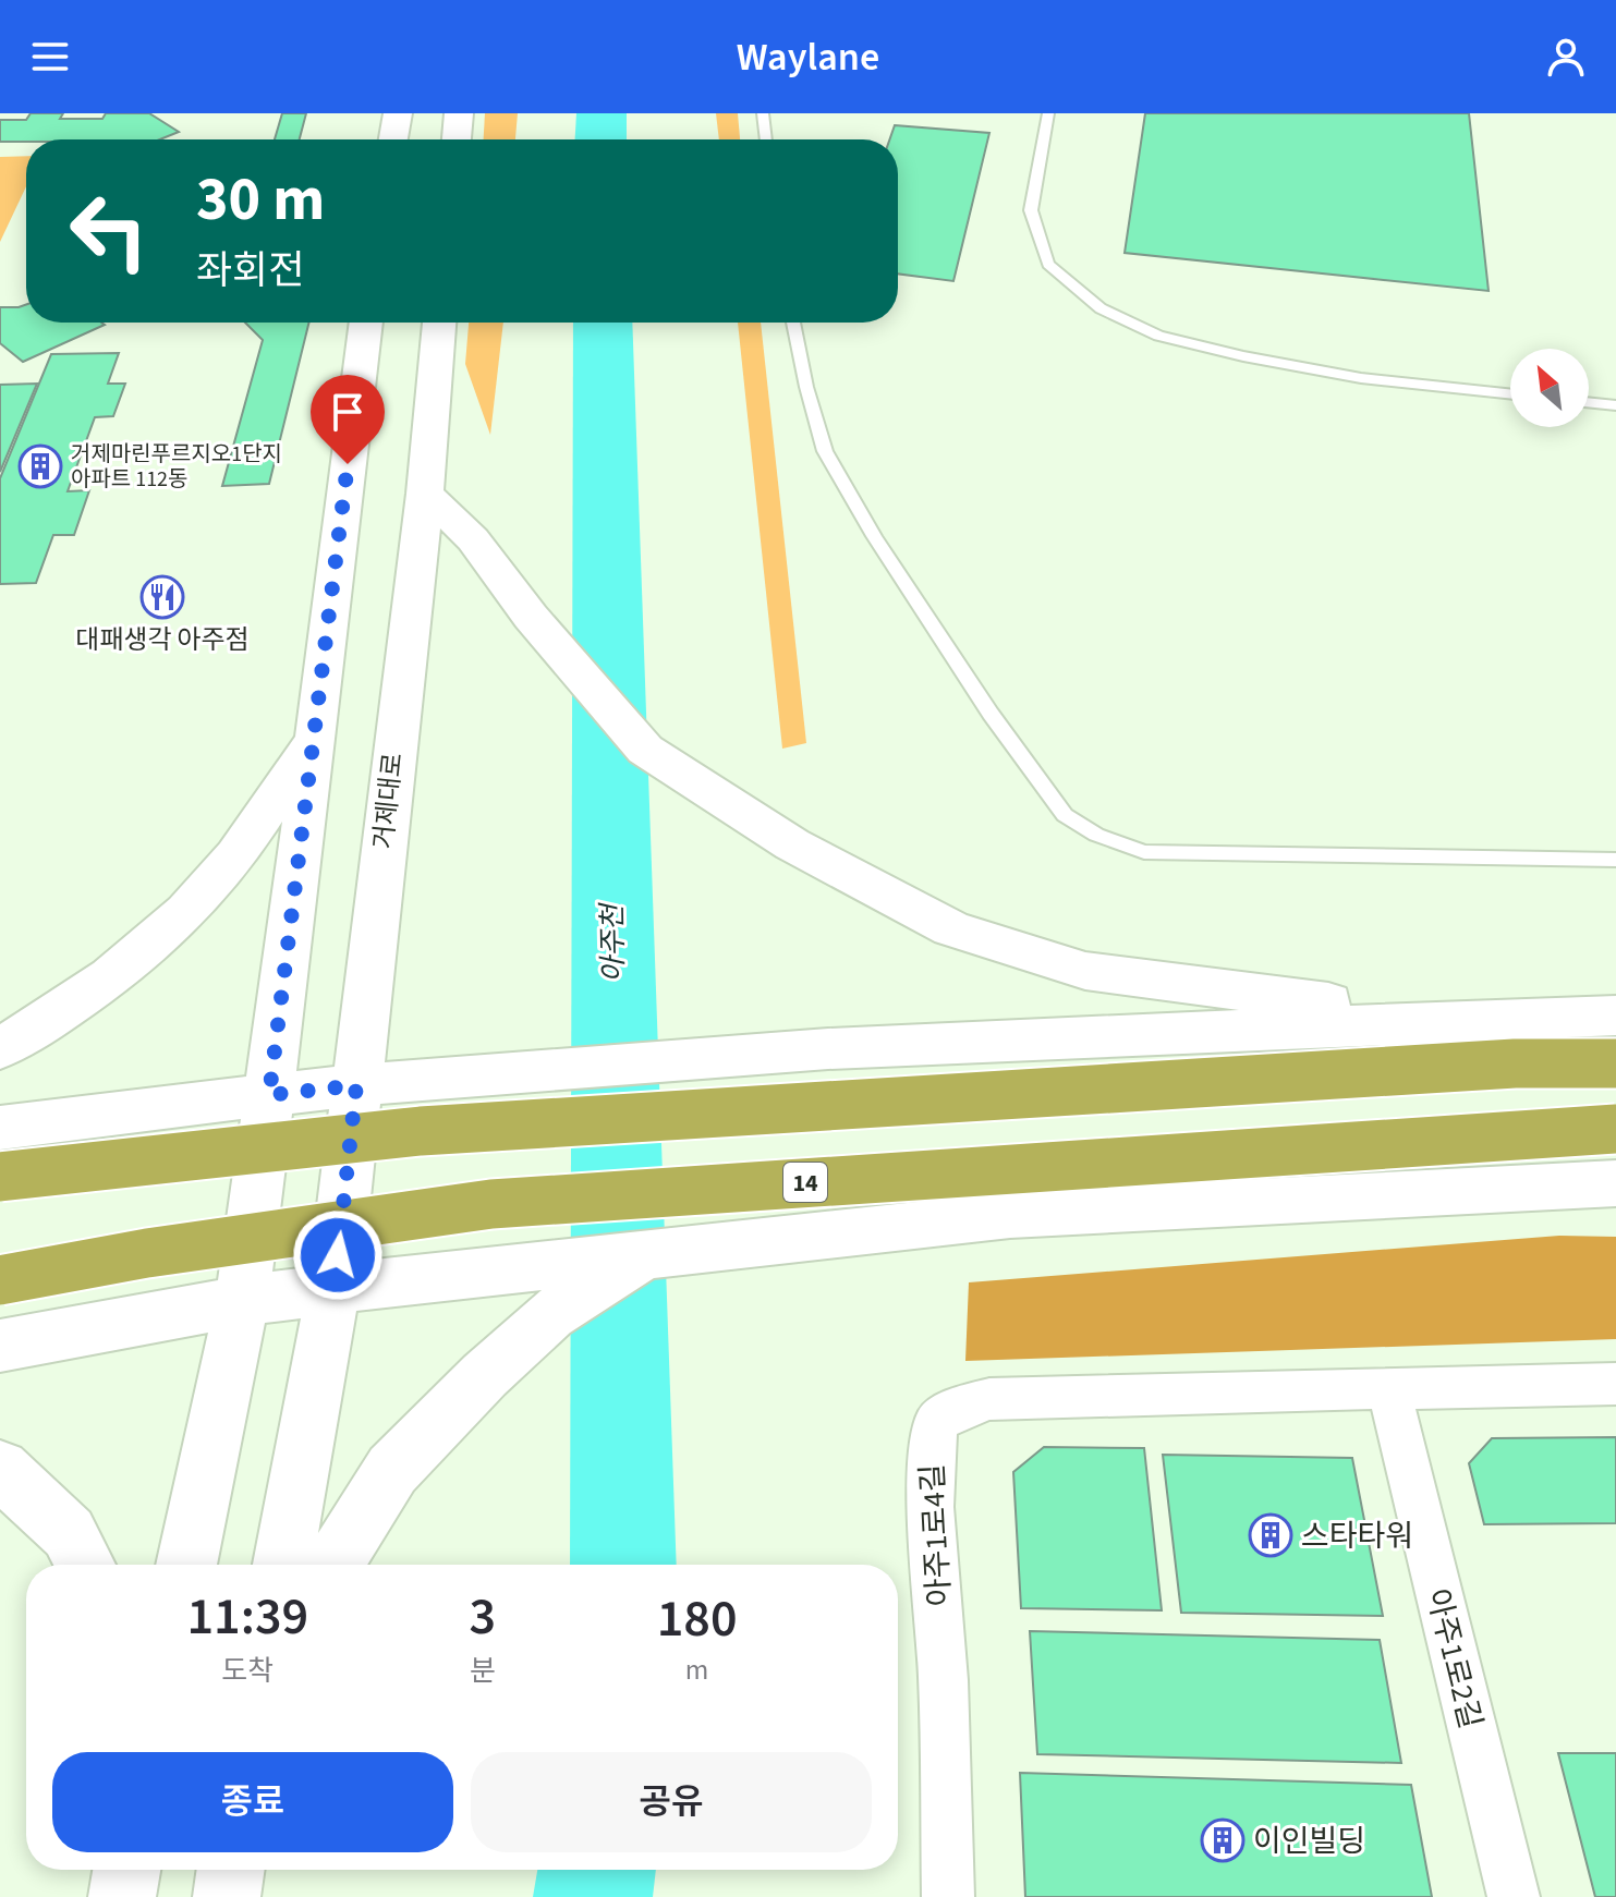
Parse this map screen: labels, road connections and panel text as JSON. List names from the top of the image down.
{
  "streets": {
    "highway": ["14"],
    "street": ["거제대로", "아주1로4길", "아주1로2길"]
  },
  "crossings": [
    ["아주1로4길", "아주1로2길"]
  ],
  "water": ["아주천"],
  "places": {
    "building": ["거제마린푸르지오1단지 아파트 112동", "스타타워", "이인빌딩"],
    "restaurant": ["대패생각 아주점"]
  },
  "north": "top left",
  "page": {
    "header": "Waylane",
    "turn": ["30 m", "좌회전"],
    "eta": [
      "11:39",
      "도착",
      "3",
      "분",
      "180",
      "m"
    ],
    "buttons": ["종료", "공유"]
  }
}
